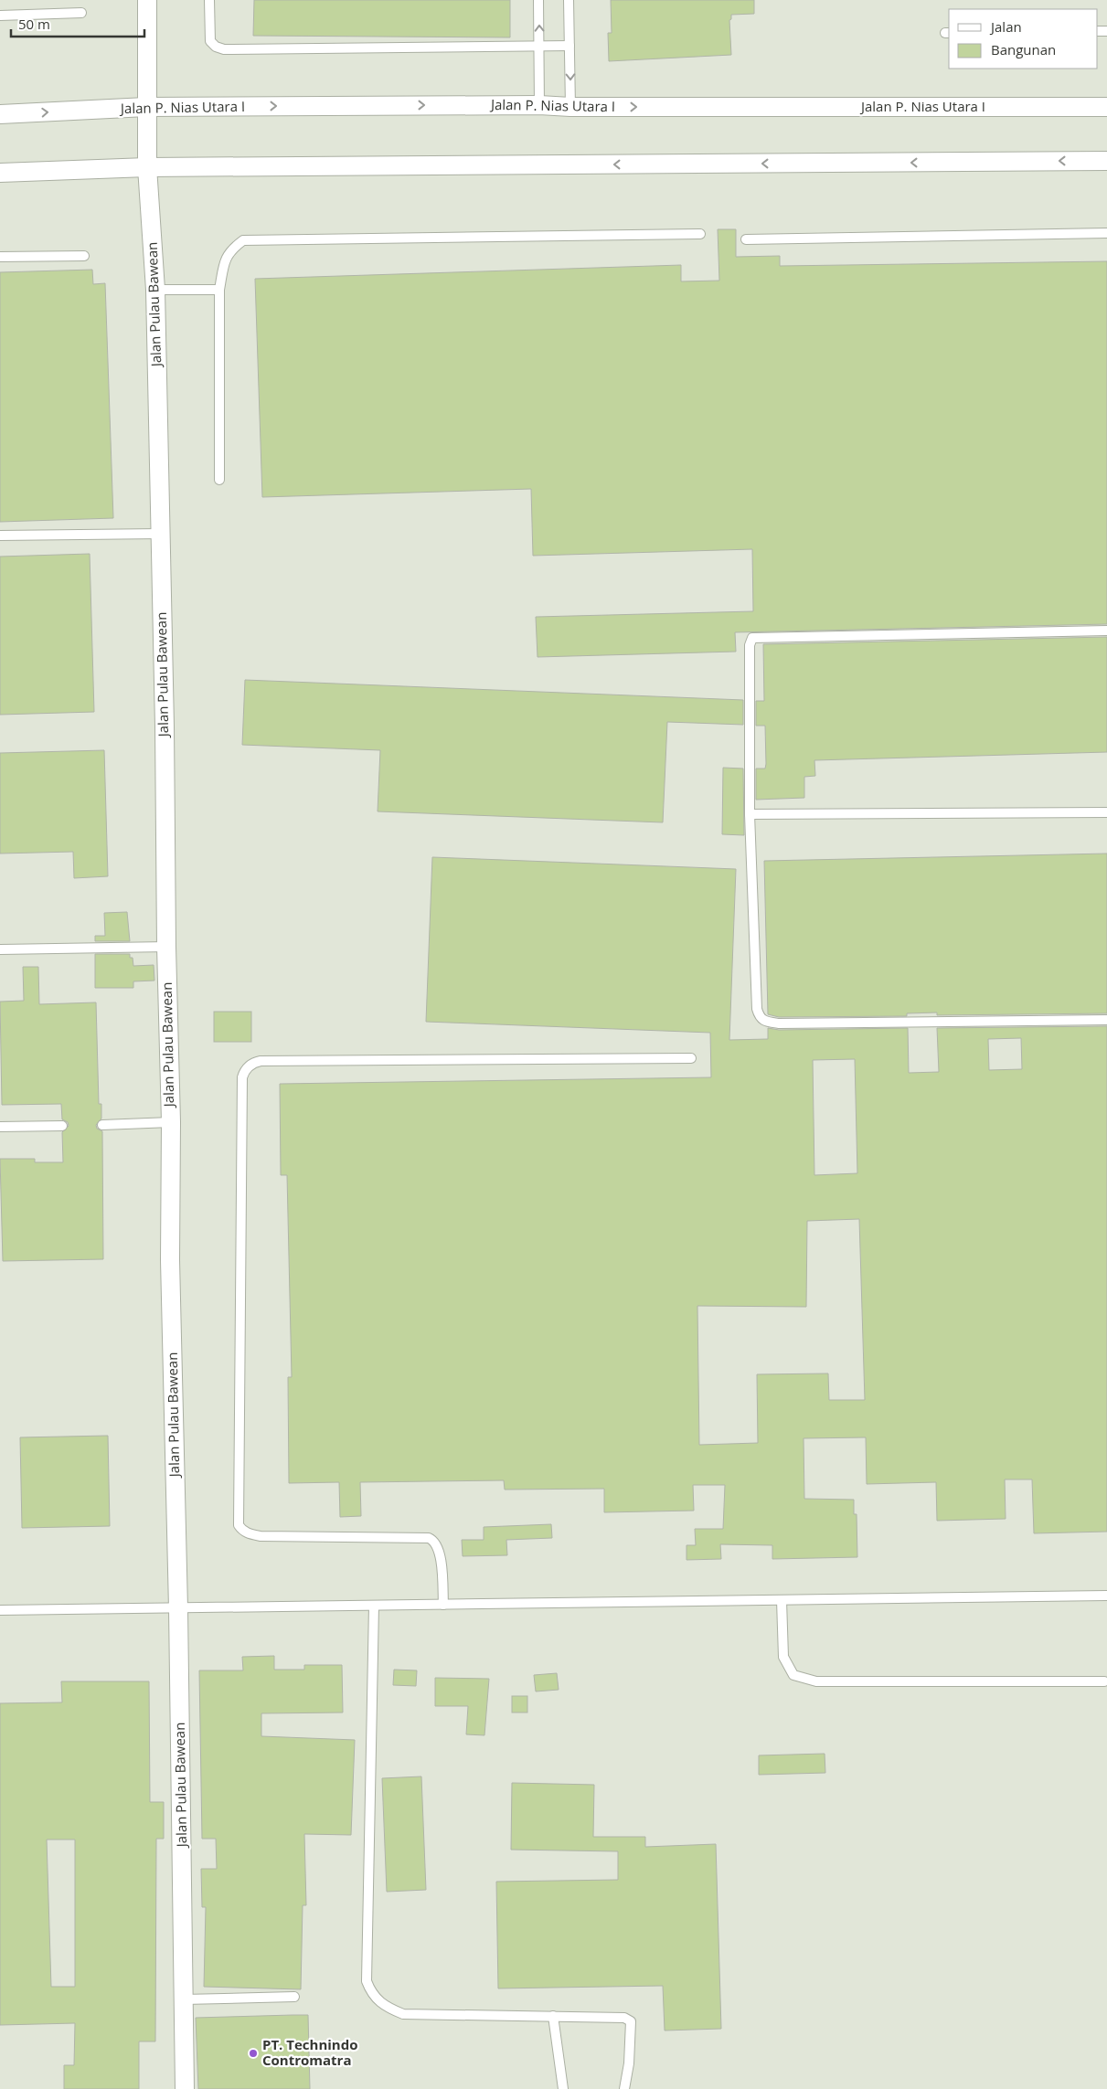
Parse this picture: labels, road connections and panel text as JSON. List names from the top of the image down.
{
  "streets": {
    "street": ["Jalan P. Nias Utara I", "Jalan Pulau Bawean"]
  },
  "crossings": [
    ["Jalan P. Nias Utara I", "Jalan Pulau Bawean"]
  ],
  "places": ["PT. Technindo Contromatra"],
  "legend": ["Jalan", "Bangunan"],
  "scale_bar": "50 m"
}
